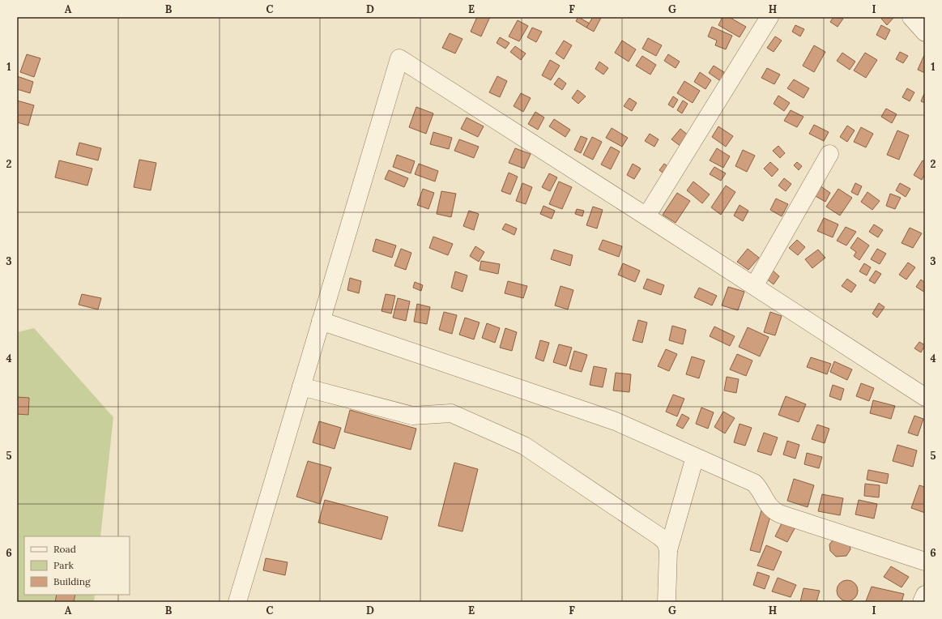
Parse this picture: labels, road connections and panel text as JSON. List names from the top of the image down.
{
  "legend": ["Road", "Park", "Building"],
  "grid": {
    "columns": [
      "A",
      "B",
      "C",
      "D",
      "E",
      "F",
      "G",
      "H",
      "I"
    ],
    "rows": [
      "1",
      "2",
      "3",
      "4",
      "5",
      "6"
    ]
  }
}
